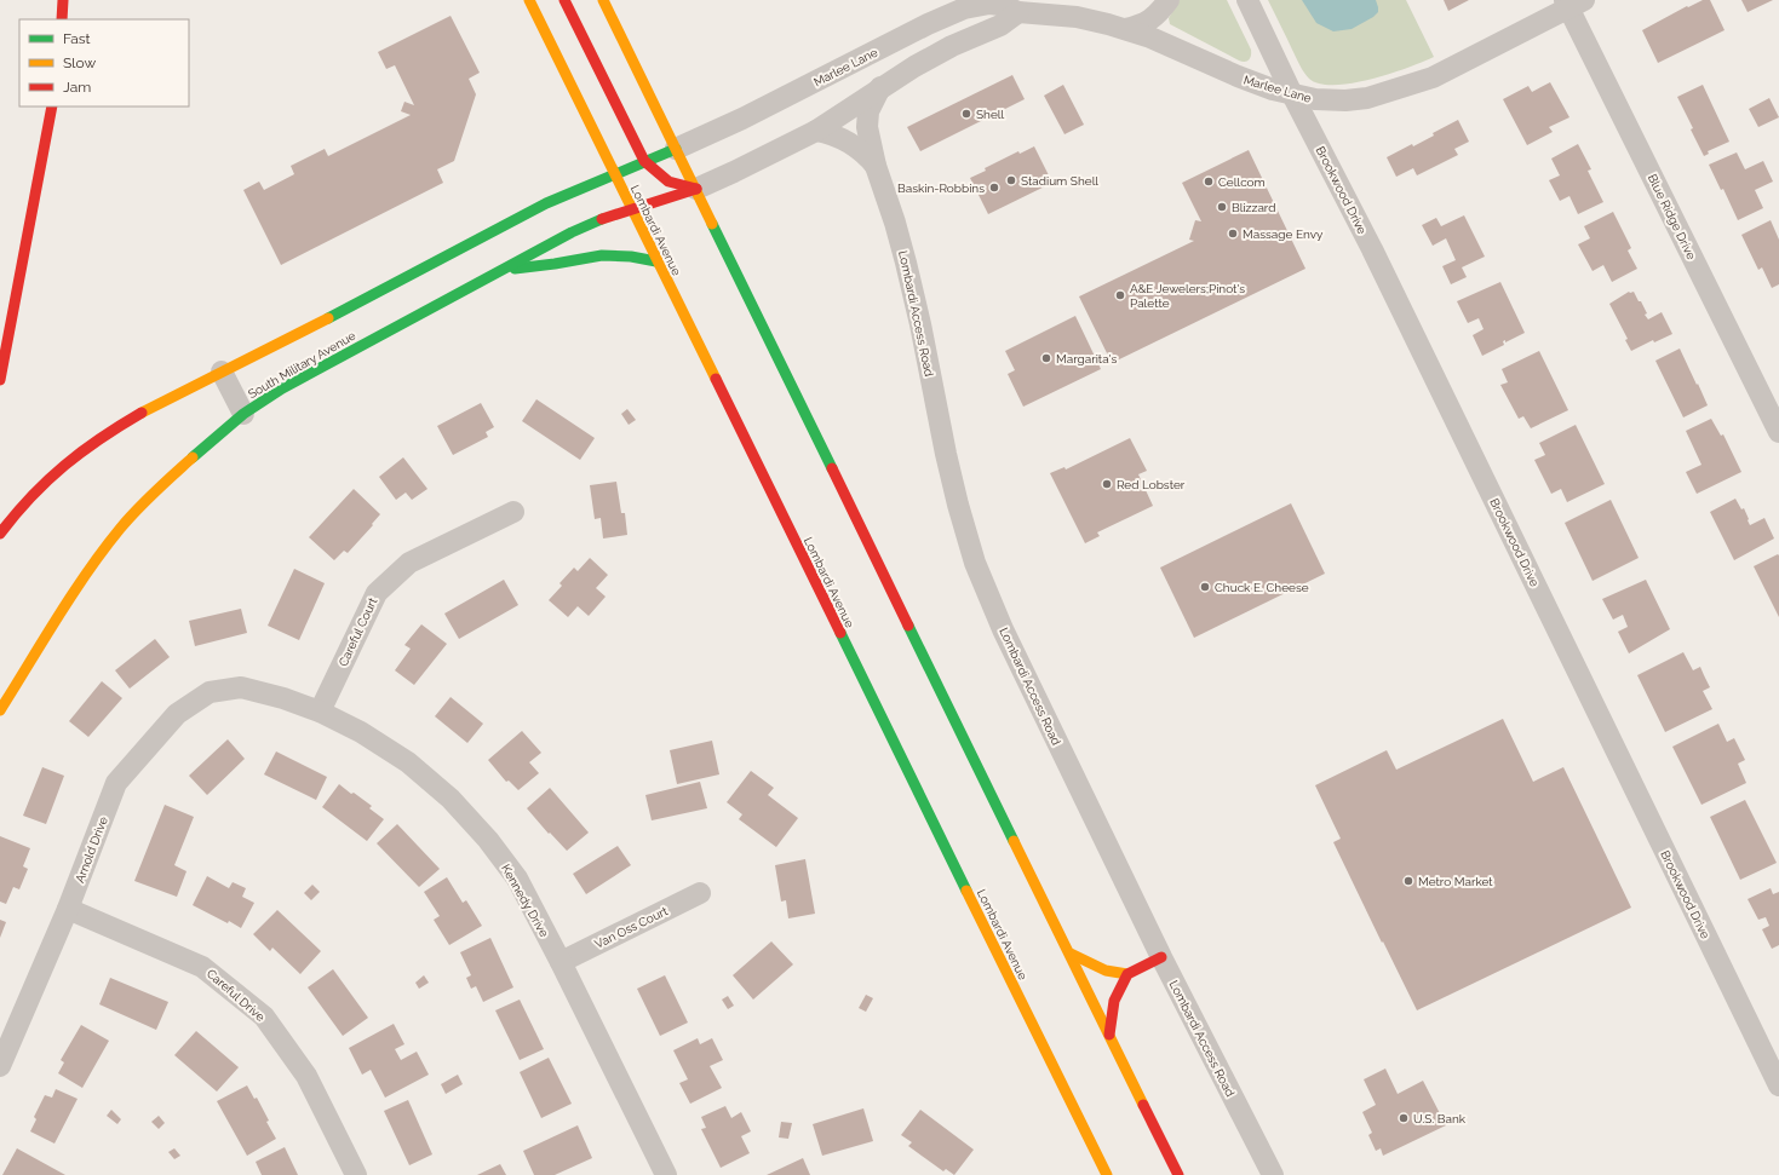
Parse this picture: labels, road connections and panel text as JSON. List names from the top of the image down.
{
  "streets": {
    "main road": ["Lombardi Avenue", "South Military Avenue"],
    "street": [
      "Marlee Lane",
      "Brookwood Drive",
      "Blue Ridge Drive",
      "Lombardi Access Road",
      "Careful Court",
      "Arnold Drive",
      "Kennedy Drive",
      "Van Oss Court",
      "Careful Drive"
    ]
  },
  "crossings": [
    ["Marlee Lane", "Brookwood Drive"],
    ["Marlee Lane", "Blue Ridge Drive"],
    ["Lombardi Avenue", "South Military Avenue"],
    ["Careful Court", "Kennedy Drive"],
    ["Arnold Drive", "Kennedy Drive"],
    ["Arnold Drive", "Careful Drive"],
    ["Kennedy Drive", "Van Oss Court"]
  ],
  "places": [
    "Shell",
    "Stadium Shell",
    "Cellcom",
    "Baskin-Robbins",
    "Blizzard",
    "Massage Envy",
    "A&E Jewelers;Pinot's Palette",
    "Margarita's",
    "Red Lobster",
    "Chuck E. Cheese",
    "Metro Market",
    "U.S. Bank"
  ],
  "legend": ["Fast", "Slow", "Jam"]
}
